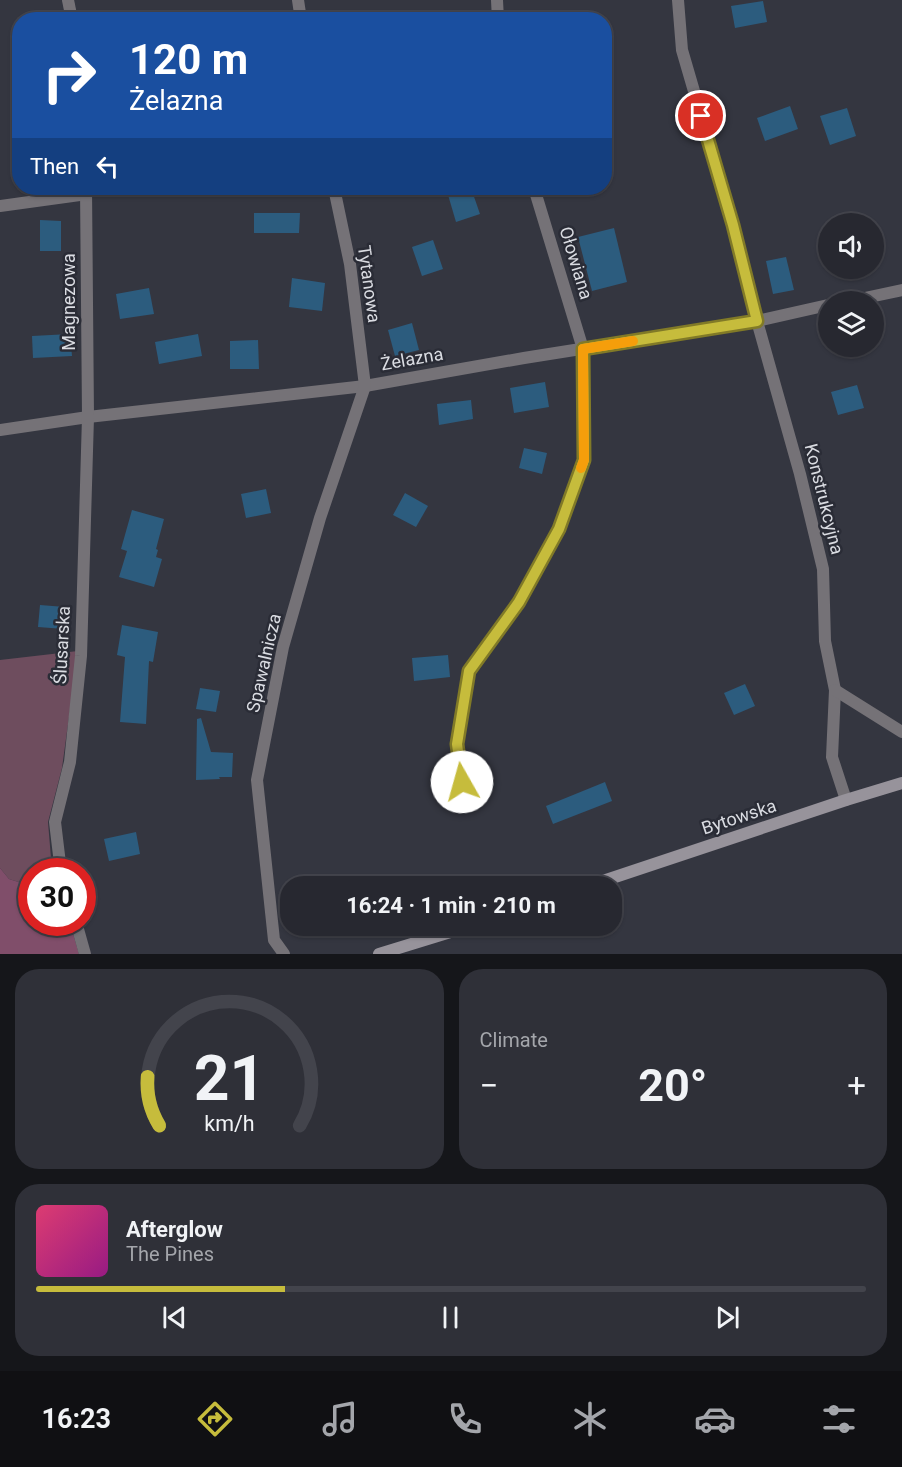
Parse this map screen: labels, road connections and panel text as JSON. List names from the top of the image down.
{
  "streets": {
    "main road": ["Bytowska"],
    "street": [
      "Ołowiana",
      "Tytanowa",
      "Magnezowa",
      "Żelazna",
      "Konstrukcyjna",
      "Ślusarska",
      "Spawalnicza"
    ]
  },
  "crossings": [
    ["Ołowiana", "Żelazna"],
    ["Tytanowa", "Żelazna"],
    ["Tytanowa", "Spawalnicza"],
    ["Magnezowa", "Żelazna"],
    ["Magnezowa", "Ślusarska"],
    ["Żelazna", "Konstrukcyjna"],
    ["Żelazna", "Ślusarska"],
    ["Żelazna", "Spawalnicza"],
    ["Konstrukcyjna", "Bytowska"]
  ],
  "page": {
    "turn": ["120 m", "Żelazna"],
    "then": "Then",
    "limit": "30",
    "trip": "16:24 · 1 min · 210 m",
    "tile": "Climate",
    "heat": ["−", "20°", "+"],
    "song": ["Afterglow", "The Pines"],
    "tabs": "16:23",
    "gauge": ["21", "km/h"]
  }
}
